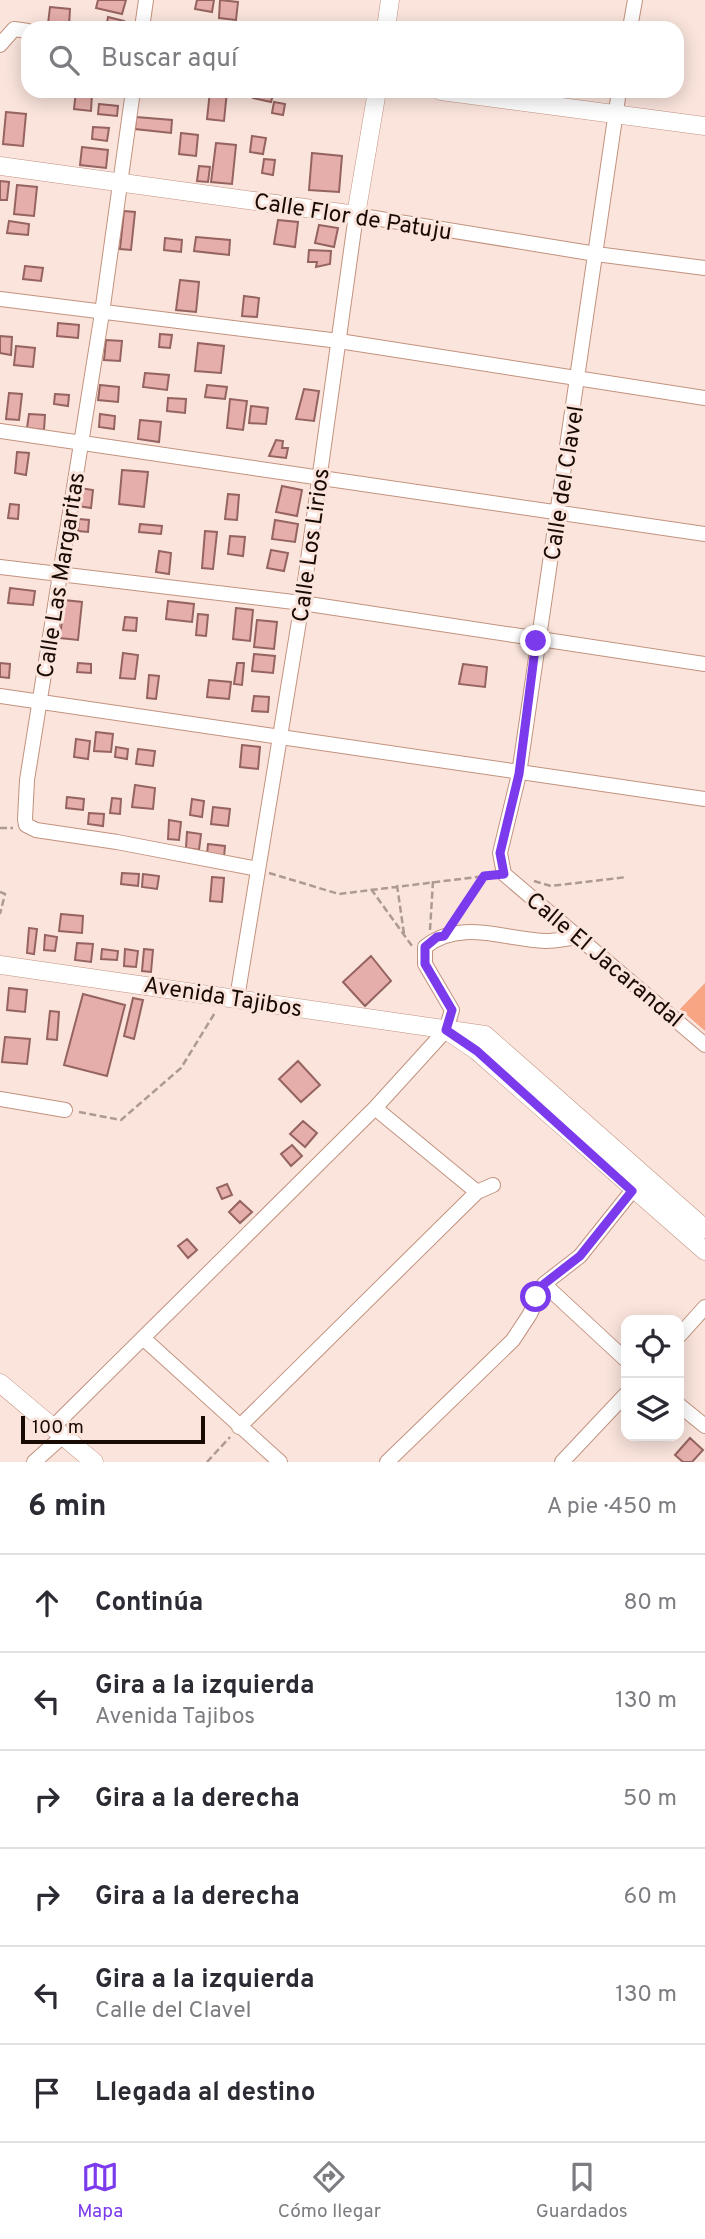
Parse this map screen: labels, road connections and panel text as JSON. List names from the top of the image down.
{
  "streets": {
    "street": [
      "Calle Flor de Patuju",
      "Calle del Clavel",
      "Calle Los Lirios",
      "Calle Las Margaritas",
      "Calle El Jacarandal",
      "Avenida Tajibos"
    ]
  },
  "crossings": [
    ["Calle Flor de Patuju", "Calle del Clavel"],
    ["Calle Flor de Patuju", "Calle Los Lirios"],
    ["Calle Flor de Patuju", "Calle Las Margaritas"],
    ["Calle del Clavel", "Calle El Jacarandal"],
    ["Calle Los Lirios", "Calle Las Margaritas"],
    ["Calle Los Lirios", "Avenida Tajibos"]
  ],
  "scale_bar": "100 m",
  "page": {
    "search": "Buscar aquí",
    "scale": "100 m",
    "heading": ["6 min", "A pie · 450 m"],
    "list": [
      ["Continúa", "80 m"],
      ["Gira a la izquierda", "Avenida Tajibos", "130 m"],
      ["Gira a la derecha", "50 m"],
      ["Gira a la derecha", "60 m"],
      ["Gira a la izquierda", "Calle del Clavel", "130 m"],
      "Llegada al destino"
    ],
    "nav": ["Mapa", "Cómo llegar", "Guardados"]
  }
}
